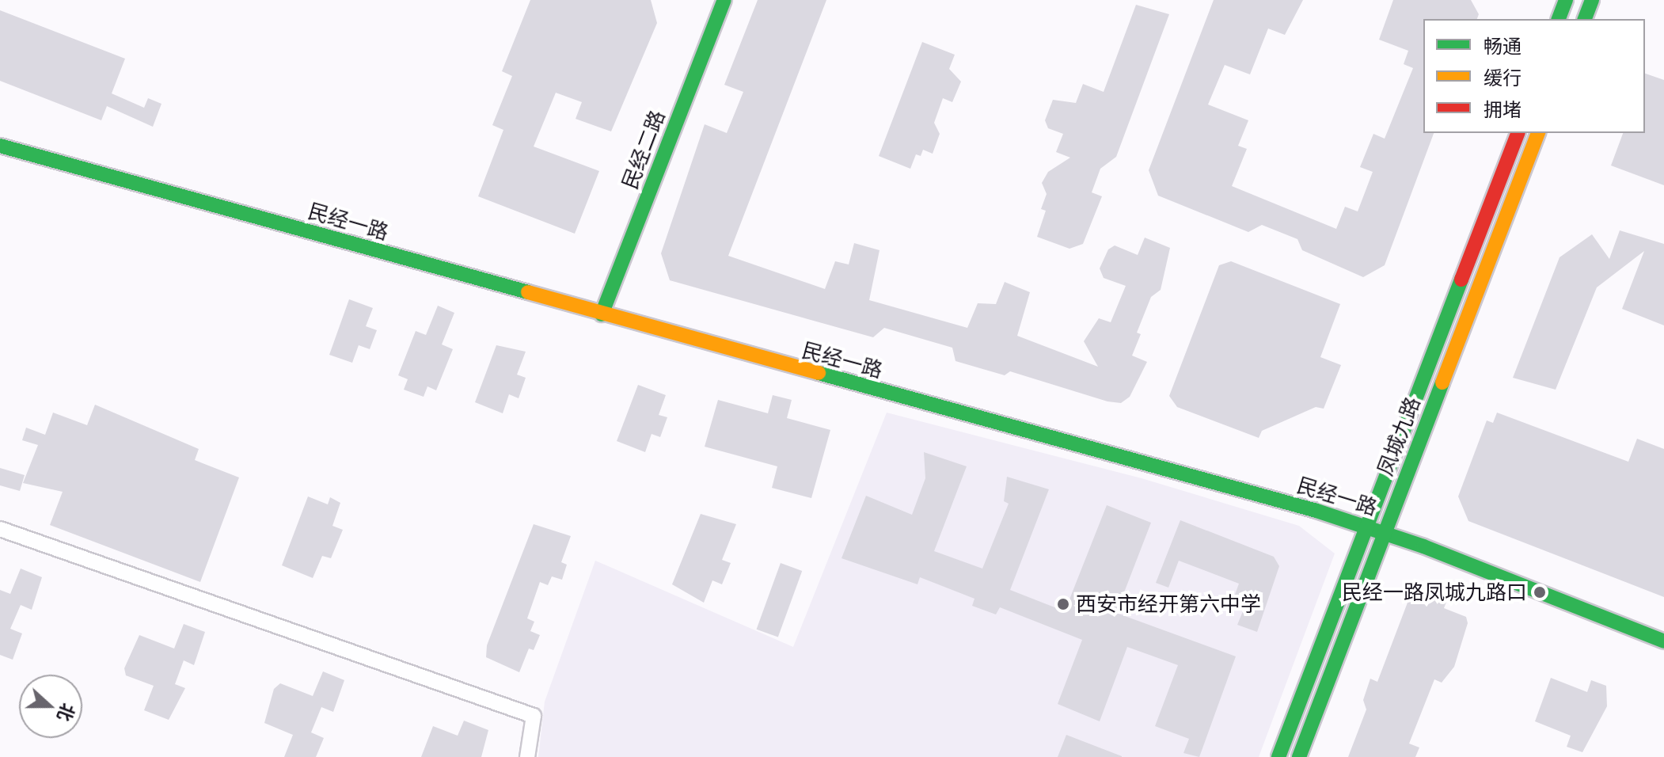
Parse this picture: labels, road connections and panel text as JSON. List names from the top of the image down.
{
  "streets": {
    "street": ["民经二路", "民经一路", "凤城九路"]
  },
  "crossings": [
    ["民经二路", "民经一路"],
    ["民经一路", "凤城九路"]
  ],
  "places": ["民经一路凤城九路口", "西安市经开第六中学"],
  "legend": ["畅通", "缓行", "拥堵"],
  "north": "right"
}
